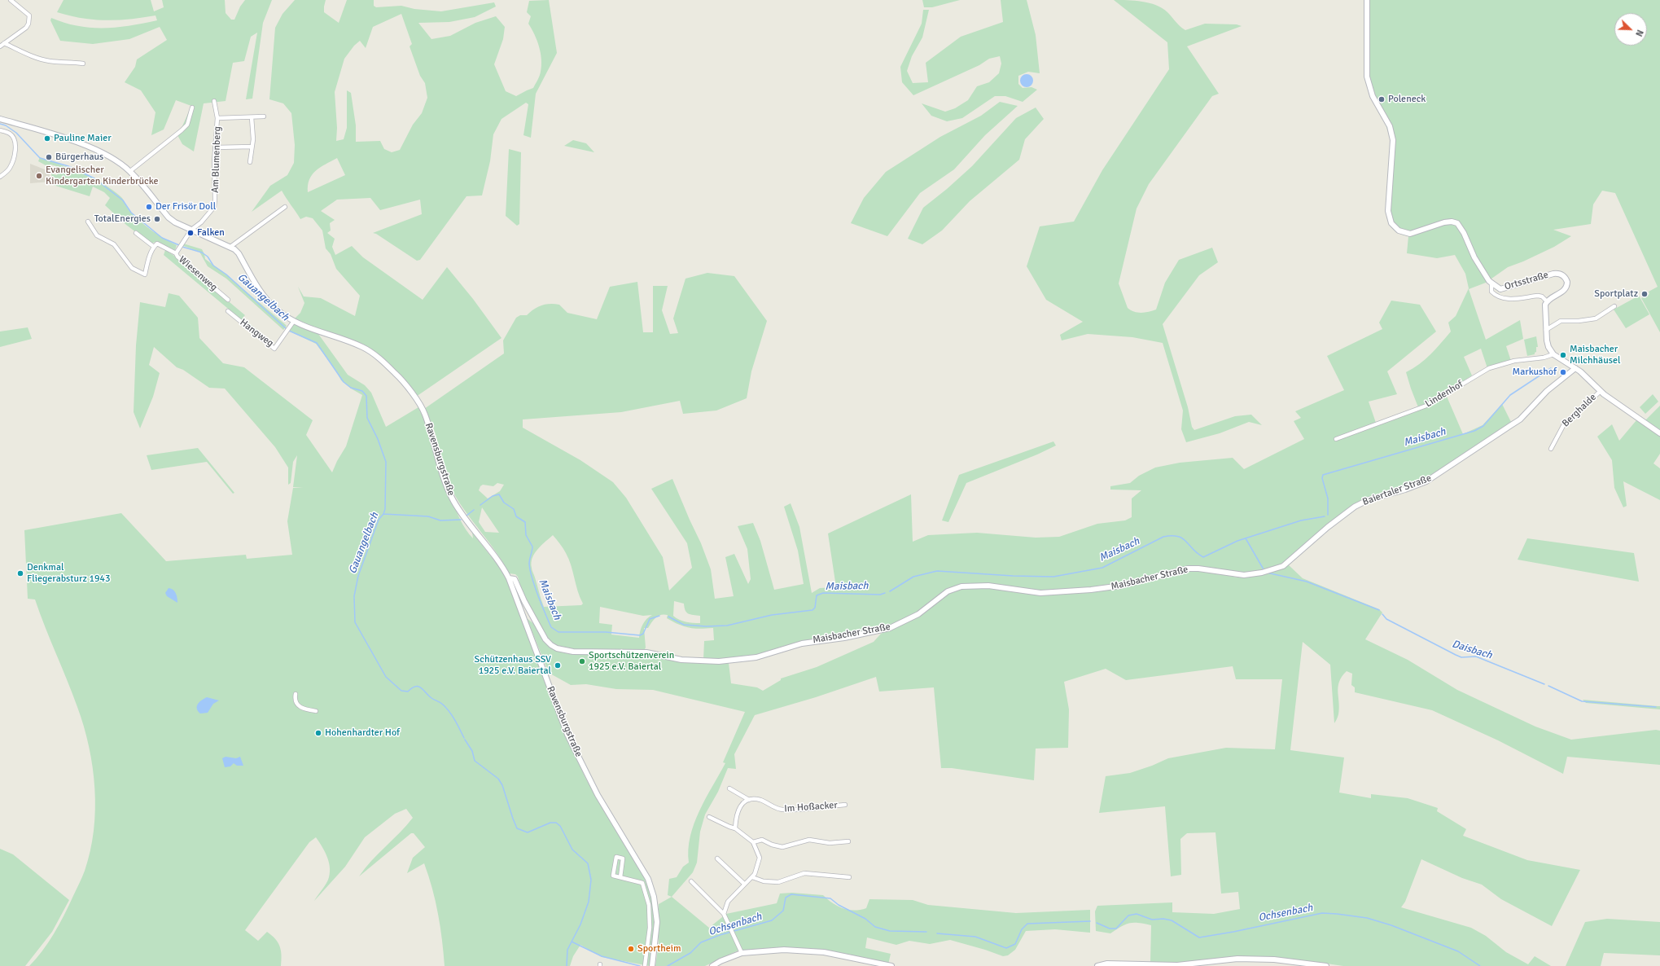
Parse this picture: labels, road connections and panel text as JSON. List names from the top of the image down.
{
  "streets": {
    "street": [
      "Am Blumenberg",
      "Wiesenweg",
      "Ortsstraße",
      "Hangweg",
      "Lindenhof",
      "Berghalde",
      "Ravensburgstraße",
      "Baiertaler Straße",
      "Maisbacher Straße",
      "Im Hoßacker"
    ]
  },
  "crossings": [
    ["Am Blumenberg", "Wiesenweg"],
    ["Hangweg", "Ravensburgstraße"],
    ["Ravensburgstraße", "Maisbacher Straße"],
    ["Baiertaler Straße", "Maisbacher Straße"]
  ],
  "water": [
    "Gauangelbach",
    "Maisbach",
    "Daisbach",
    "Ochsenbach"
  ],
  "places": [
    "Poleneck",
    "Pauline Maier",
    "Bürgerhaus",
    "Evangelischer Kindergarten Kinderbrücke",
    "Der Frisör Doll",
    "TotalEnergies",
    "Falken",
    "Sportplatz",
    "Maisbacher Milchhäusel",
    "Markushof",
    "Denkmal Fliegerabsturz 1943",
    "Sportschützenverein 1925 e.V. Baiertal",
    "Schützenhaus SSV 1925 e.V. Baiertal",
    "Hohenhardter Hof",
    "Sportheim"
  ],
  "north": "bottom right"
}
